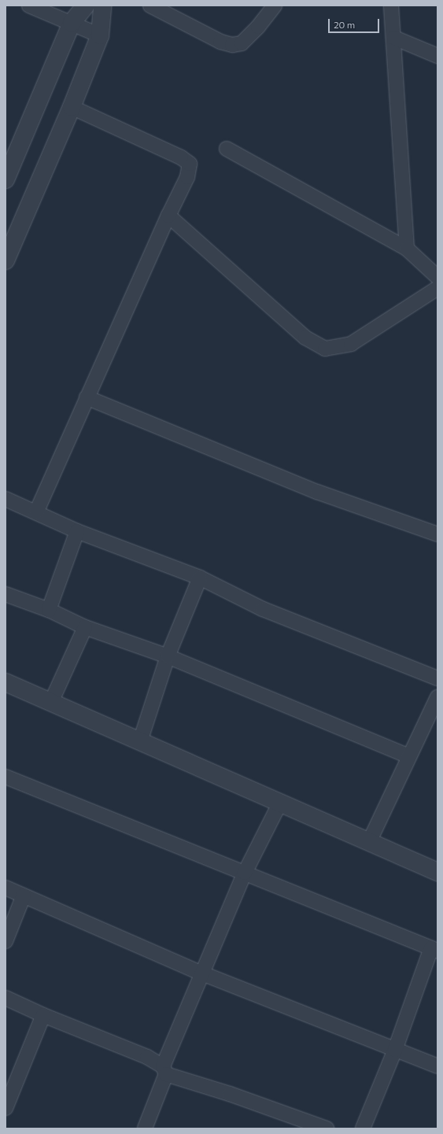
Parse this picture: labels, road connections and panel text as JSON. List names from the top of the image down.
{
  "scale_bar": "20 m"
}
